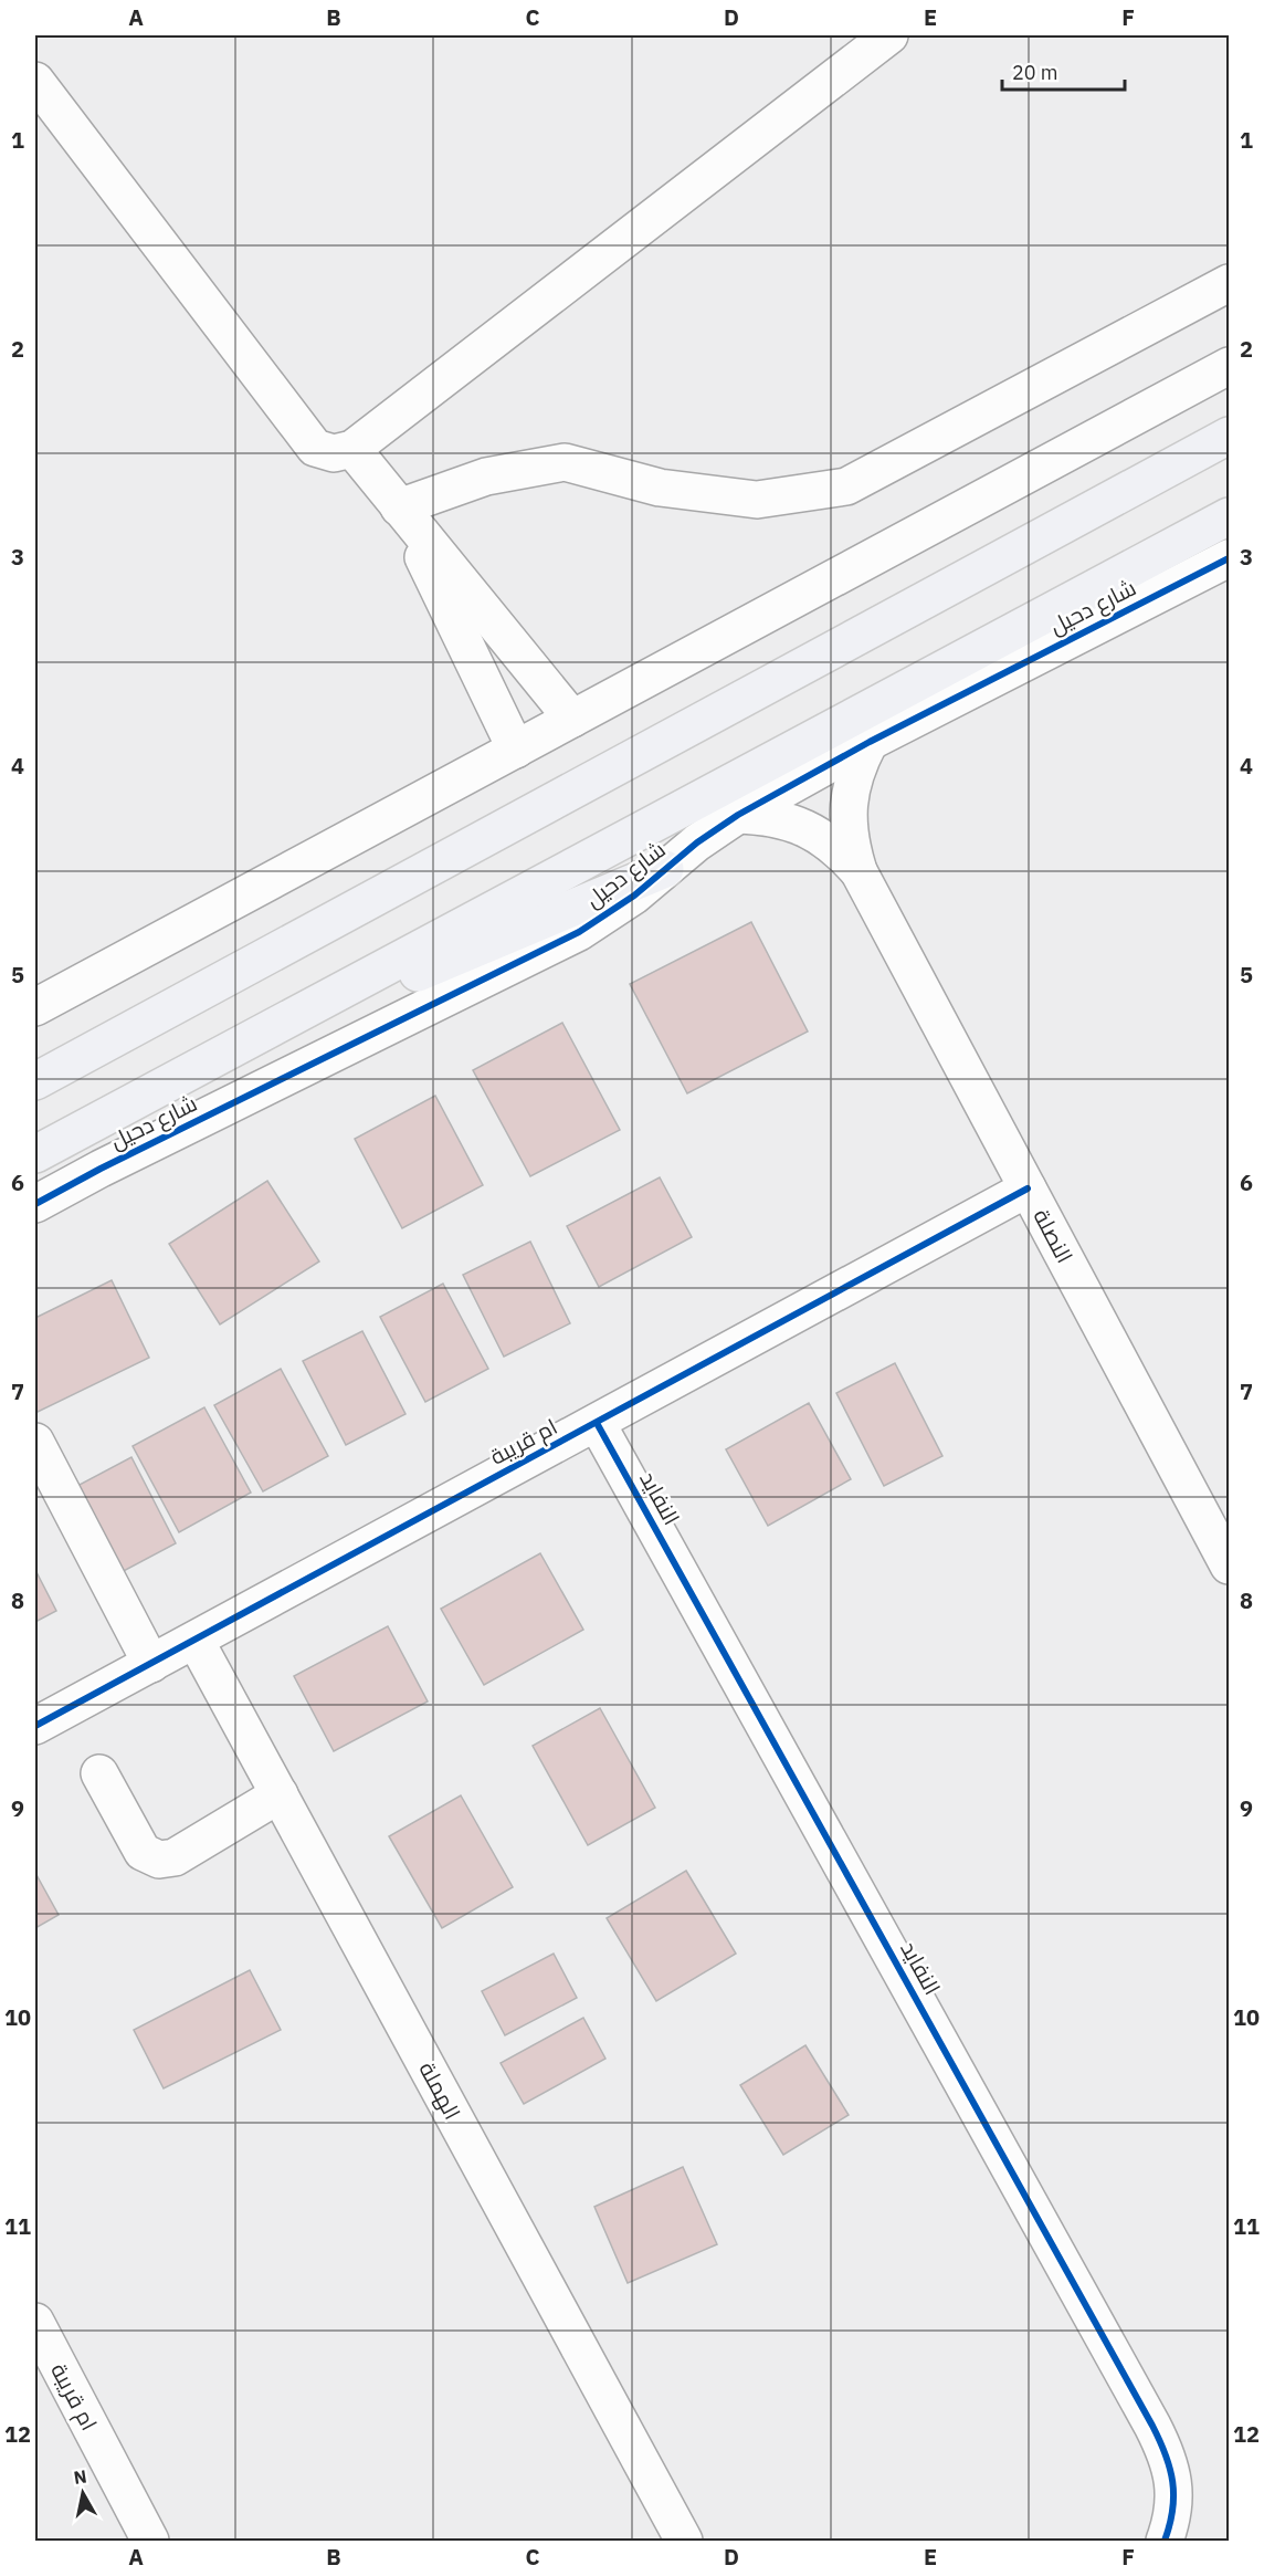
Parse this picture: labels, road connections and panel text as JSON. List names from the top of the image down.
{
  "streets": {
    "main road": ["شارع دحيل"],
    "street": [
      "النصلة",
      "ام قريبة",
      "النفايد",
      "الهملة"
    ]
  },
  "crossings": [
    ["شارع دحيل", "النصلة"],
    ["النصلة", "ام قريبة"],
    ["ام قريبة", "النفايد"],
    ["ام قريبة", "الهملة"]
  ],
  "scale_bar": "20 m",
  "north": "top",
  "grid": {
    "columns": [
      "A",
      "B",
      "C",
      "D",
      "E",
      "F"
    ],
    "rows": [
      "1",
      "2",
      "3",
      "4",
      "5",
      "6",
      "7",
      "8",
      "9",
      "10",
      "11",
      "12"
    ]
  }
}
